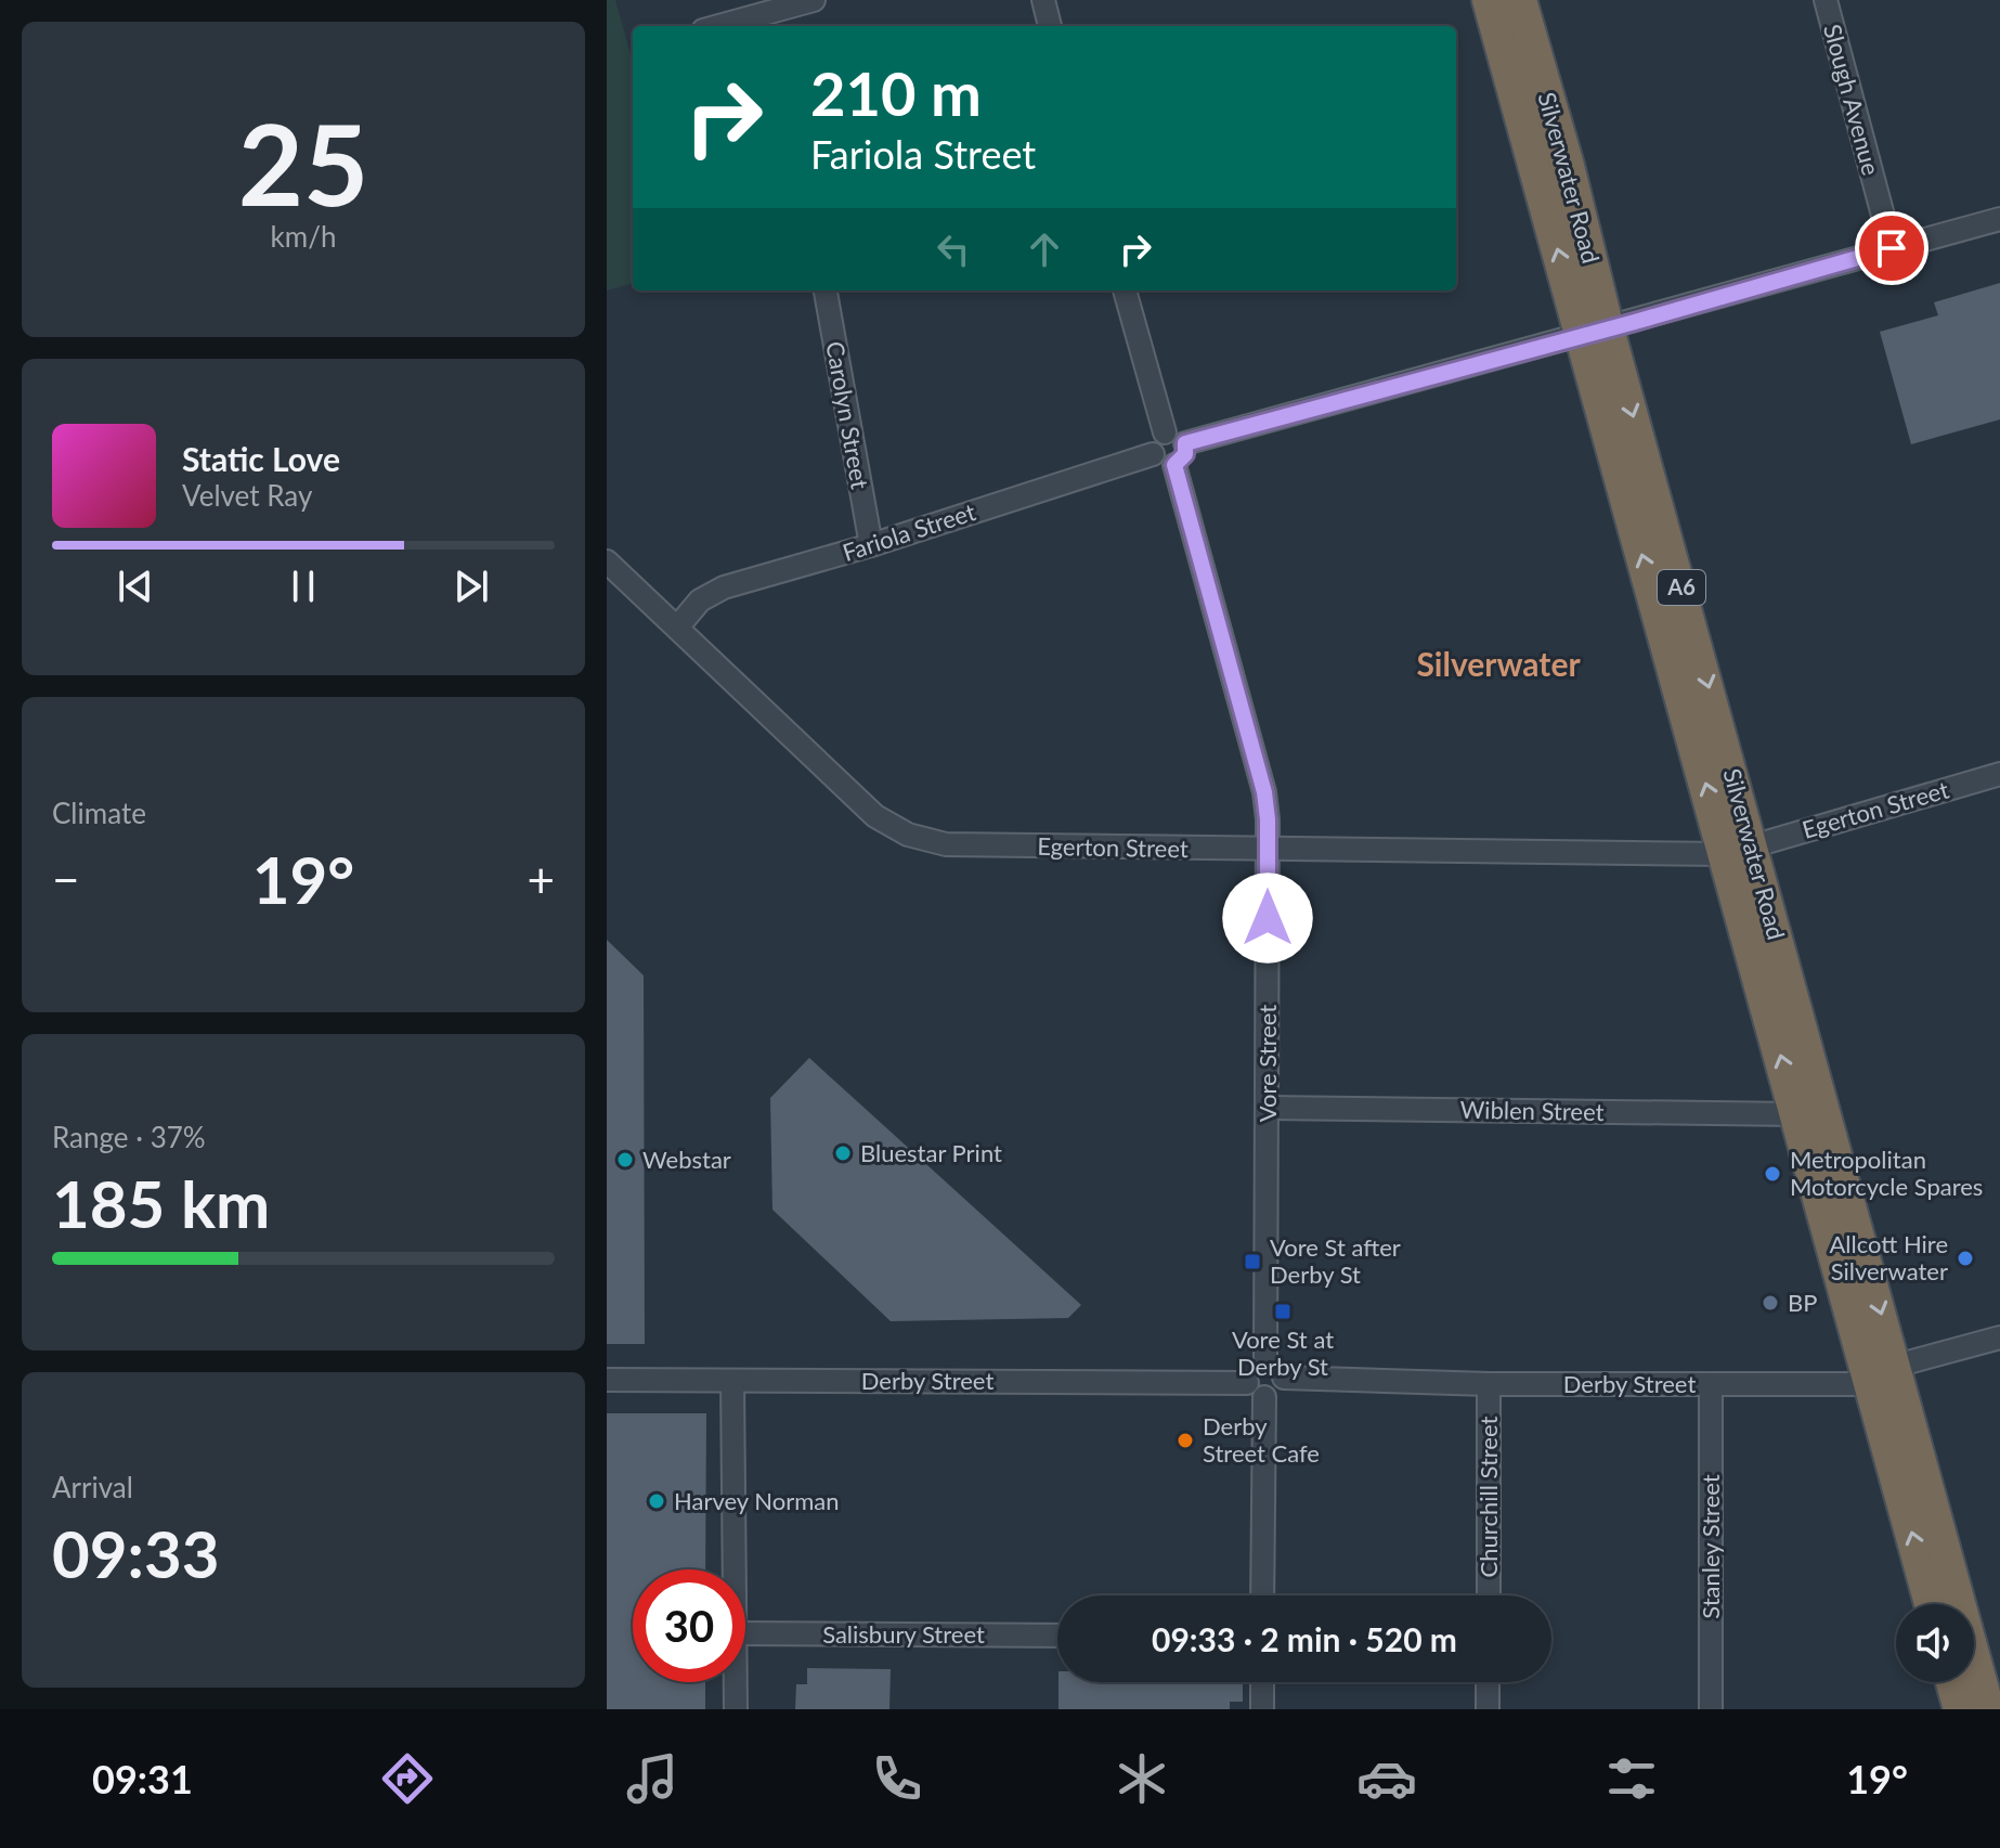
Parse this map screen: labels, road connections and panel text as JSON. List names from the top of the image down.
{
  "streets": {
    "highway": ["Silverwater Road", "A6"],
    "street": [
      "Slough Avenue",
      "Carolyn Street",
      "Fariola Street",
      "Egerton Street",
      "Vore Street",
      "Wiblen Street",
      "Derby Street",
      "Churchill Street",
      "Stanley Street",
      "Salisbury Street"
    ]
  },
  "crossings": [
    ["Silverwater Road", "Egerton Street"],
    ["Silverwater Road", "Wiblen Street"],
    ["Silverwater Road", "Derby Street"],
    ["Carolyn Street", "Fariola Street"],
    ["Fariola Street", "Egerton Street"],
    ["Fariola Street", "Vore Street"],
    ["Egerton Street", "Vore Street"],
    ["Vore Street", "Wiblen Street"],
    ["Vore Street", "Derby Street"],
    ["Derby Street", "Churchill Street"],
    ["Derby Street", "Stanley Street"]
  ],
  "districts": ["Silverwater"],
  "places": {
    "other": [
      "Bluestar Print",
      "Webstar",
      "Metropolitan Motorcycle Spares",
      "Allcott Hire Silverwater",
      "BP",
      "Derby Street Cafe",
      "Harvey Norman"
    ],
    "transit": ["Vore St after Derby St", "Vore St at Derby St"]
  },
  "page": {
    "tile": [
      ["25", "km/h"],
      "Climate",
      ["Range · 37%", "185 km"],
      ["Arrival", "09:33"]
    ],
    "turn": ["210 m", "Fariola Street"],
    "song": ["Static Love", "Velvet Ray"],
    "heat": ["−", "19°", "+"],
    "limit": "30",
    "trip": "09:33 · 2 min · 520 m",
    "tabs": ["09:31", "19°"]
  }
}
